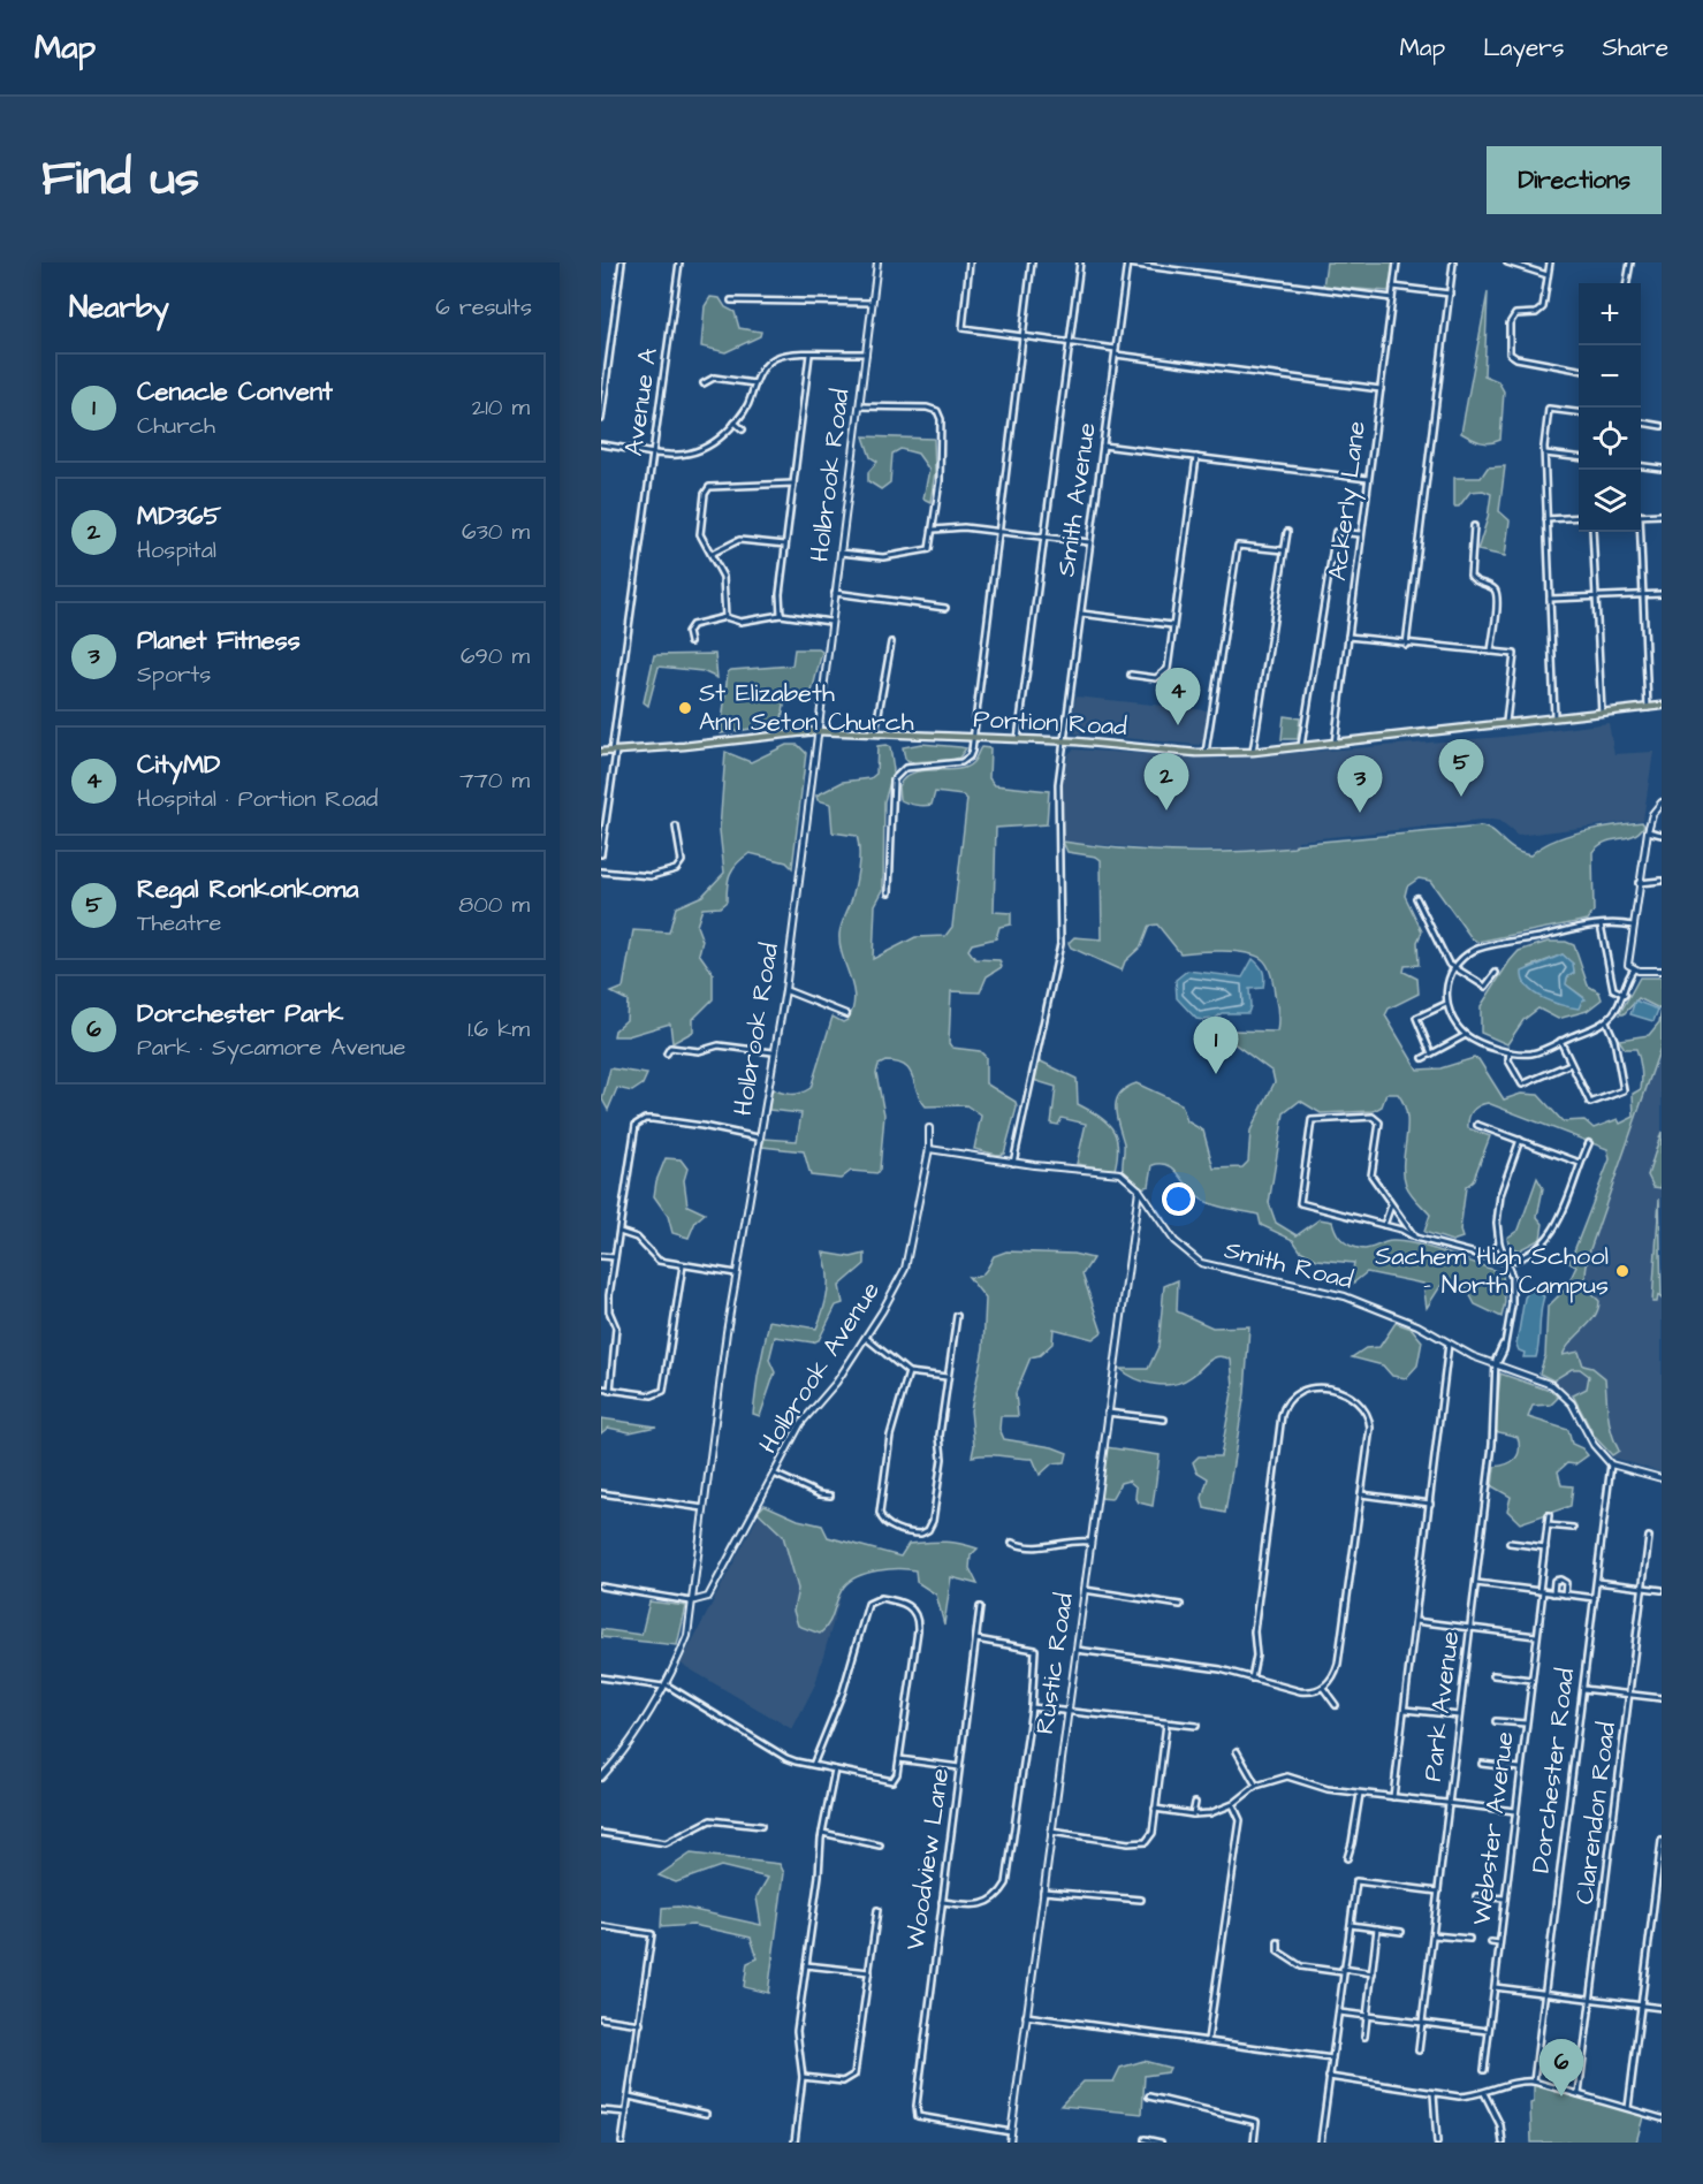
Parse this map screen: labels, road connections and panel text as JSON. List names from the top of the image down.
{
  "streets": {
    "main road": ["Portion Road"],
    "street": [
      "Avenue A",
      "Holbrook Road",
      "Smith Avenue",
      "Ackerly Lane",
      "Smith Road",
      "Holbrook Avenue",
      "Rustic Road",
      "Park Avenue",
      "Dorchester Road",
      "Clarendon Road",
      "Webster Avenue",
      "Woodview Lane"
    ]
  },
  "crossings": [
    ["Avenue A", "Portion Road"],
    ["Holbrook Road", "Portion Road"],
    ["Holbrook Road", "Holbrook Avenue"],
    ["Smith Avenue", "Portion Road"],
    ["Smith Avenue", "Smith Road"],
    ["Ackerly Lane", "Portion Road"],
    ["Smith Road", "Holbrook Avenue"],
    ["Smith Road", "Rustic Road"],
    ["Smith Road", "Park Avenue"],
    ["Smith Road", "Dorchester Road"]
  ],
  "places": ["St Elizabeth Ann Seton Church", "Sachem High School - North Campus"],
  "page": {
    "header": "Map",
    "nav": ["Map", "Layers", "Share"],
    "title": "Find us",
    "buttons": "Directions",
    "heading": ["Nearby", "6 results"],
    "map_buttons": ["+", "−"],
    "list": [
      {
        "mark": "1",
        "name": "Cenacle Convent",
        "note": "Church",
        "value": "210 m"
      },
      {
        "mark": "2",
        "name": "MD365",
        "note": "Hospital",
        "value": "630 m"
      },
      {
        "mark": "3",
        "name": "Planet Fitness",
        "note": "Sports",
        "value": "690 m"
      },
      {
        "mark": "4",
        "name": "CityMD",
        "note": "Hospital · Portion Road",
        "value": "770 m"
      },
      {
        "mark": "5",
        "name": "Regal Ronkonkoma",
        "note": "Theatre",
        "value": "800 m"
      },
      {
        "mark": "6",
        "name": "Dorchester Park",
        "note": "Park · Sycamore Avenue",
        "value": "1.6 km"
      }
    ],
    "pins": [
      "4",
      "5",
      "2",
      "3",
      "1",
      "6"
    ]
  }
}
